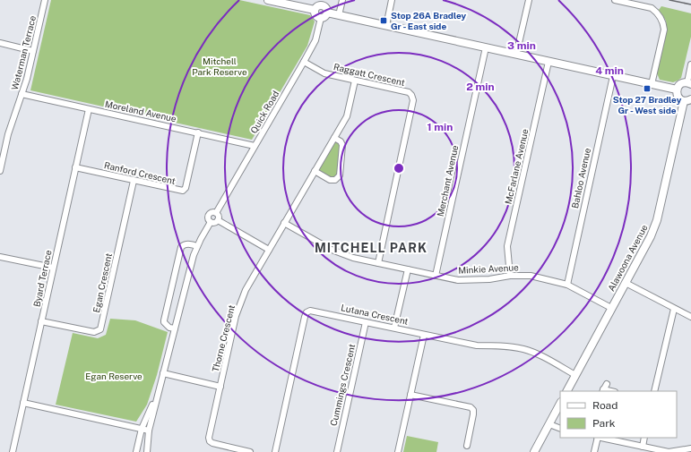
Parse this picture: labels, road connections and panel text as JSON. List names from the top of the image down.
{
  "streets": {
    "street": [
      "Waterman Terrace",
      "Raggatt Crescent",
      "Moreland Avenue",
      "Quick Road",
      "McFarlane Avenue",
      "Ranford Crescent",
      "Bahloo Avenue",
      "Merchant Avenue",
      "Alawoona Avenue",
      "Minkie Avenue",
      "Byard Terrace",
      "Egan Crescent",
      "Lutana Crescent",
      "Thorne Crescent",
      "Cummings Crescent"
    ]
  },
  "crossings": [
    ["Waterman Terrace", "Moreland Avenue"],
    ["Raggatt Crescent", "Quick Road"],
    ["Raggatt Crescent", "Minkie Avenue"],
    ["Raggatt Crescent", "Thorne Crescent"],
    ["Moreland Avenue", "Quick Road"],
    ["Moreland Avenue", "Ranford Crescent"],
    ["Moreland Avenue", "Byard Terrace"],
    ["McFarlane Avenue", "Minkie Avenue"],
    ["Ranford Crescent", "Byard Terrace"],
    ["Ranford Crescent", "Egan Crescent"],
    ["Bahloo Avenue", "Minkie Avenue"],
    ["Merchant Avenue", "Minkie Avenue"],
    ["Alawoona Avenue", "Minkie Avenue"],
    ["Alawoona Avenue", "Lutana Crescent"],
    ["Minkie Avenue", "Thorne Crescent"],
    ["Byard Terrace", "Egan Crescent"],
    ["Lutana Crescent", "Cummings Crescent"]
  ],
  "districts": ["MITCHELL PARK"],
  "parks": ["Mitchell Park Reserve", "Egan Reserve"],
  "places": {
    "transit": ["Stop 26A Bradley Gr - East side", "Stop 27 Bradley Gr - West side"]
  },
  "legend": ["Road", "Park"],
  "rings": [
    "3 min",
    "4 min",
    "2 min",
    "1 min"
  ]
}
